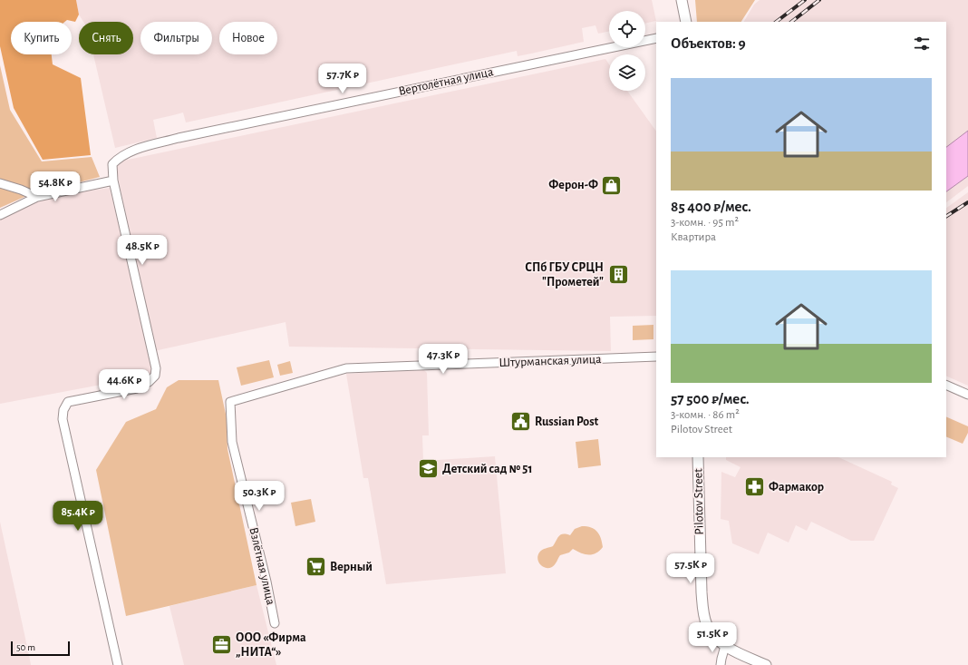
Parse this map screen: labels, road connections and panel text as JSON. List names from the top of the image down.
{
  "streets": {
    "street": [
      "Вертолётная улица",
      "Штурманская улица",
      "Pilotov Street",
      "Взлётная улица"
    ]
  },
  "crossings": [
    ["Штурманская улица", "Взлётная улица"]
  ],
  "places": {
    "shop": ["Ферон-Ф"],
    "building": ["СПб ГБУ СРЦН \"Прометей\""],
    "public building": ["Russian Post"],
    "school or university": ["Детский сад № 51"],
    "pharmacy": ["Фармакор"],
    "supermarket": ["Верный"],
    "office": ["ООО «Фирма „НИТА“»"]
  },
  "scale_bar": "50 m",
  "page": {
    "chip": [
      "Купить",
      "Снять",
      "Фильтры",
      "Новое"
    ],
    "heading": "Объектов: 9",
    "price": [
      "57.7K ₽",
      "54.8K ₽",
      "48.5K ₽",
      "47.3K ₽",
      "44.6K ₽",
      "50.3K ₽",
      "85.4K ₽",
      "57.5K ₽",
      "51.5K ₽"
    ],
    "list": [
      {
        "name": "85 400 ₽/мес.",
        "note": "3-комн. · 95 m² · Квартира"
      },
      {
        "name": "57 500 ₽/мес.",
        "note": "3-комн. · 86 m² · Pilotov Street"
      }
    ],
    "scale": "50 m"
  }
}
